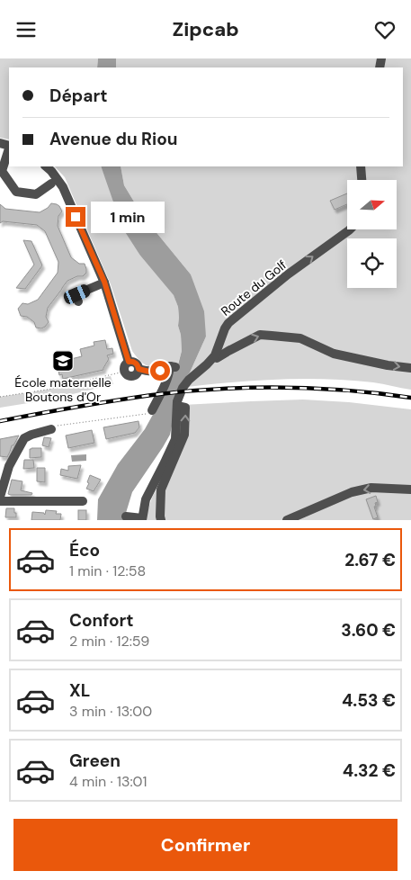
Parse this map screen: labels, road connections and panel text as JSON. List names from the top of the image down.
{
  "streets": {
    "street": ["Route du Golf"]
  },
  "one_way": ["Route du Golf"],
  "places": {
    "school or university": ["École maternelle Boutons d'Or"]
  },
  "north": "right",
  "page": {
    "header": "Zipcab",
    "banner": ["Départ", "Avenue du Riou"],
    "bubble": "1 min",
    "list": [
      {
        "name": "Éco",
        "note": "1 min · 12:58",
        "value": "2.67 €"
      },
      {
        "name": "Confort",
        "note": "2 min · 12:59",
        "value": "3.60 €"
      },
      {
        "name": "XL",
        "note": "3 min · 13:00",
        "value": "4.53 €"
      },
      {
        "name": "Green",
        "note": "4 min · 13:01",
        "value": "4.32 €"
      }
    ],
    "buttons": "Confirmer"
  }
}
